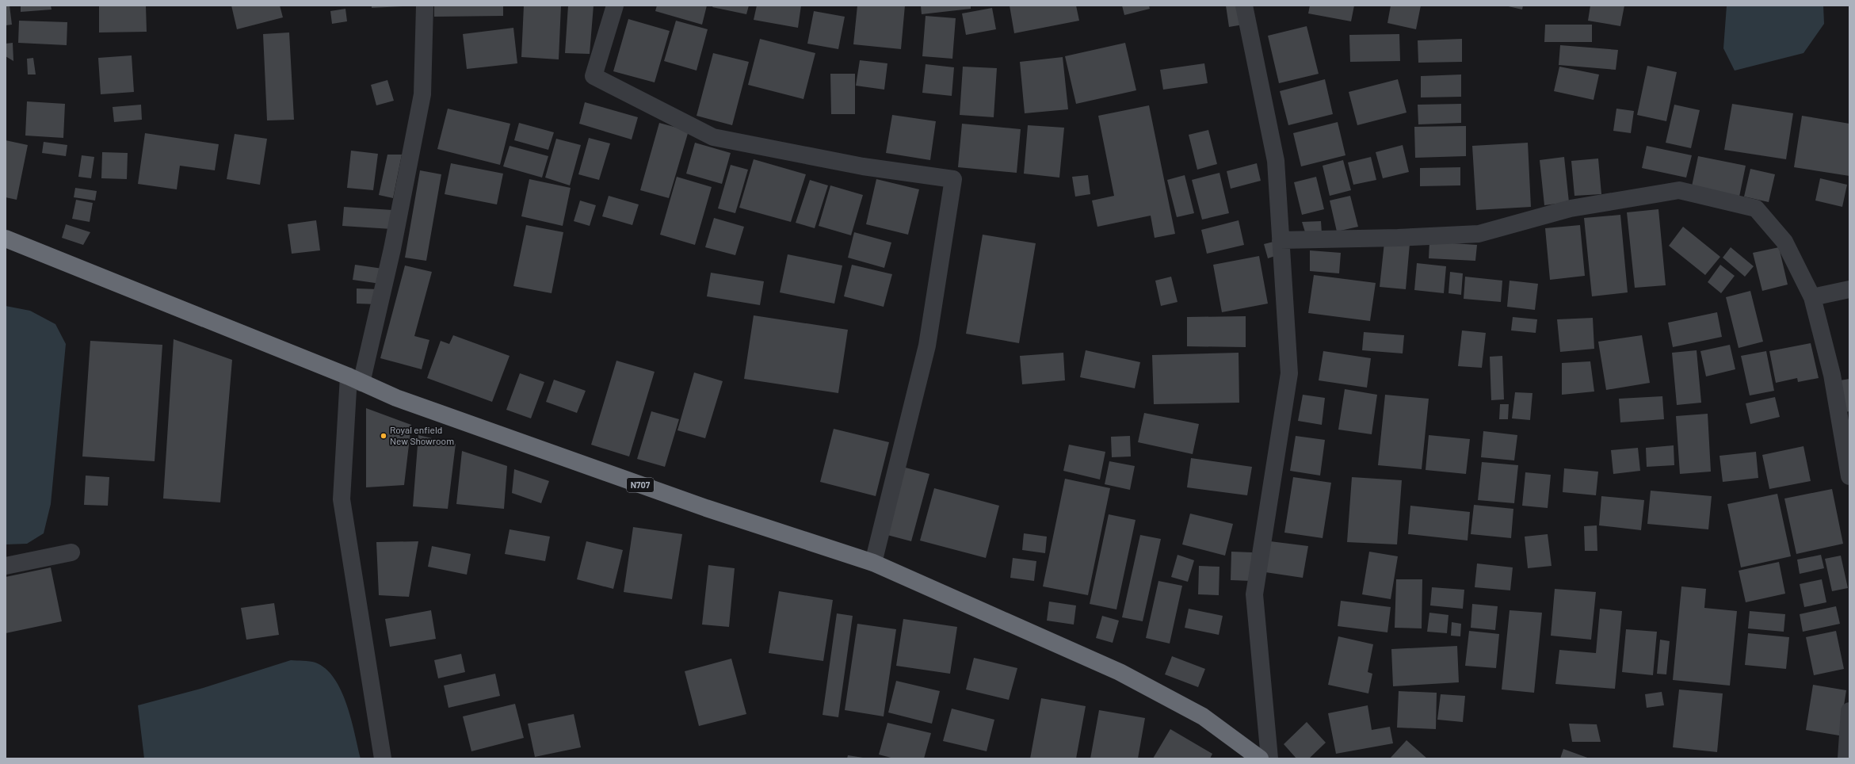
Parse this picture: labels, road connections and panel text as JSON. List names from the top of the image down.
{
  "streets": {
    "highway": ["N707"]
  },
  "places": ["Royal enfield New Showroom"]
}
